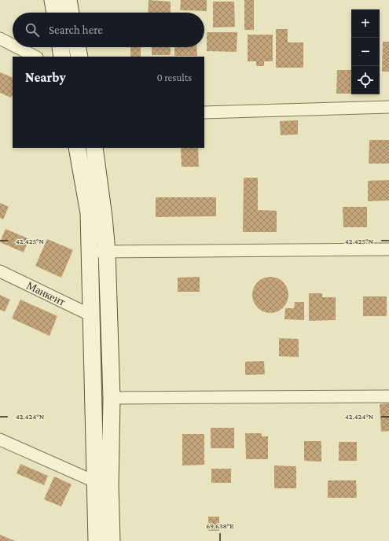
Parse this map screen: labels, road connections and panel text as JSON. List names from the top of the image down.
{
  "streets": {
    "street": ["Манкент"]
  },
  "page": {
    "map_buttons": ["+", "−"],
    "search": "Search here",
    "heading": ["Nearby", "0 results"]
  },
  "coordinates": ["42.425°N", "42.424°N", "69.638°E"]
}
